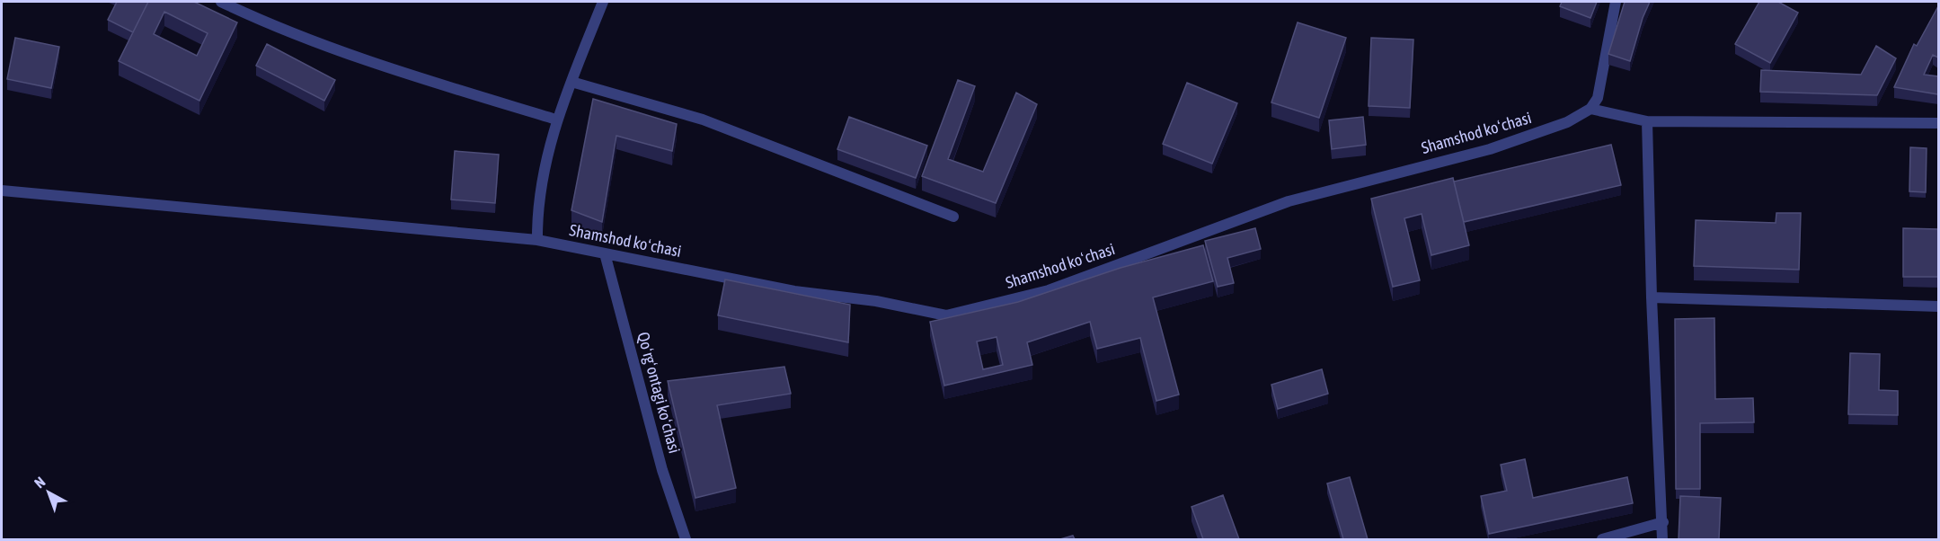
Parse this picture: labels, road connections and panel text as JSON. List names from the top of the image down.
{
  "streets": {
    "street": ["Shamshod koʻchasi", "Qoʻrgʻontagi koʻchasi"]
  },
  "crossings": [
    ["Shamshod koʻchasi", "Qoʻrgʻontagi koʻchasi"]
  ],
  "north": "top left"
}
